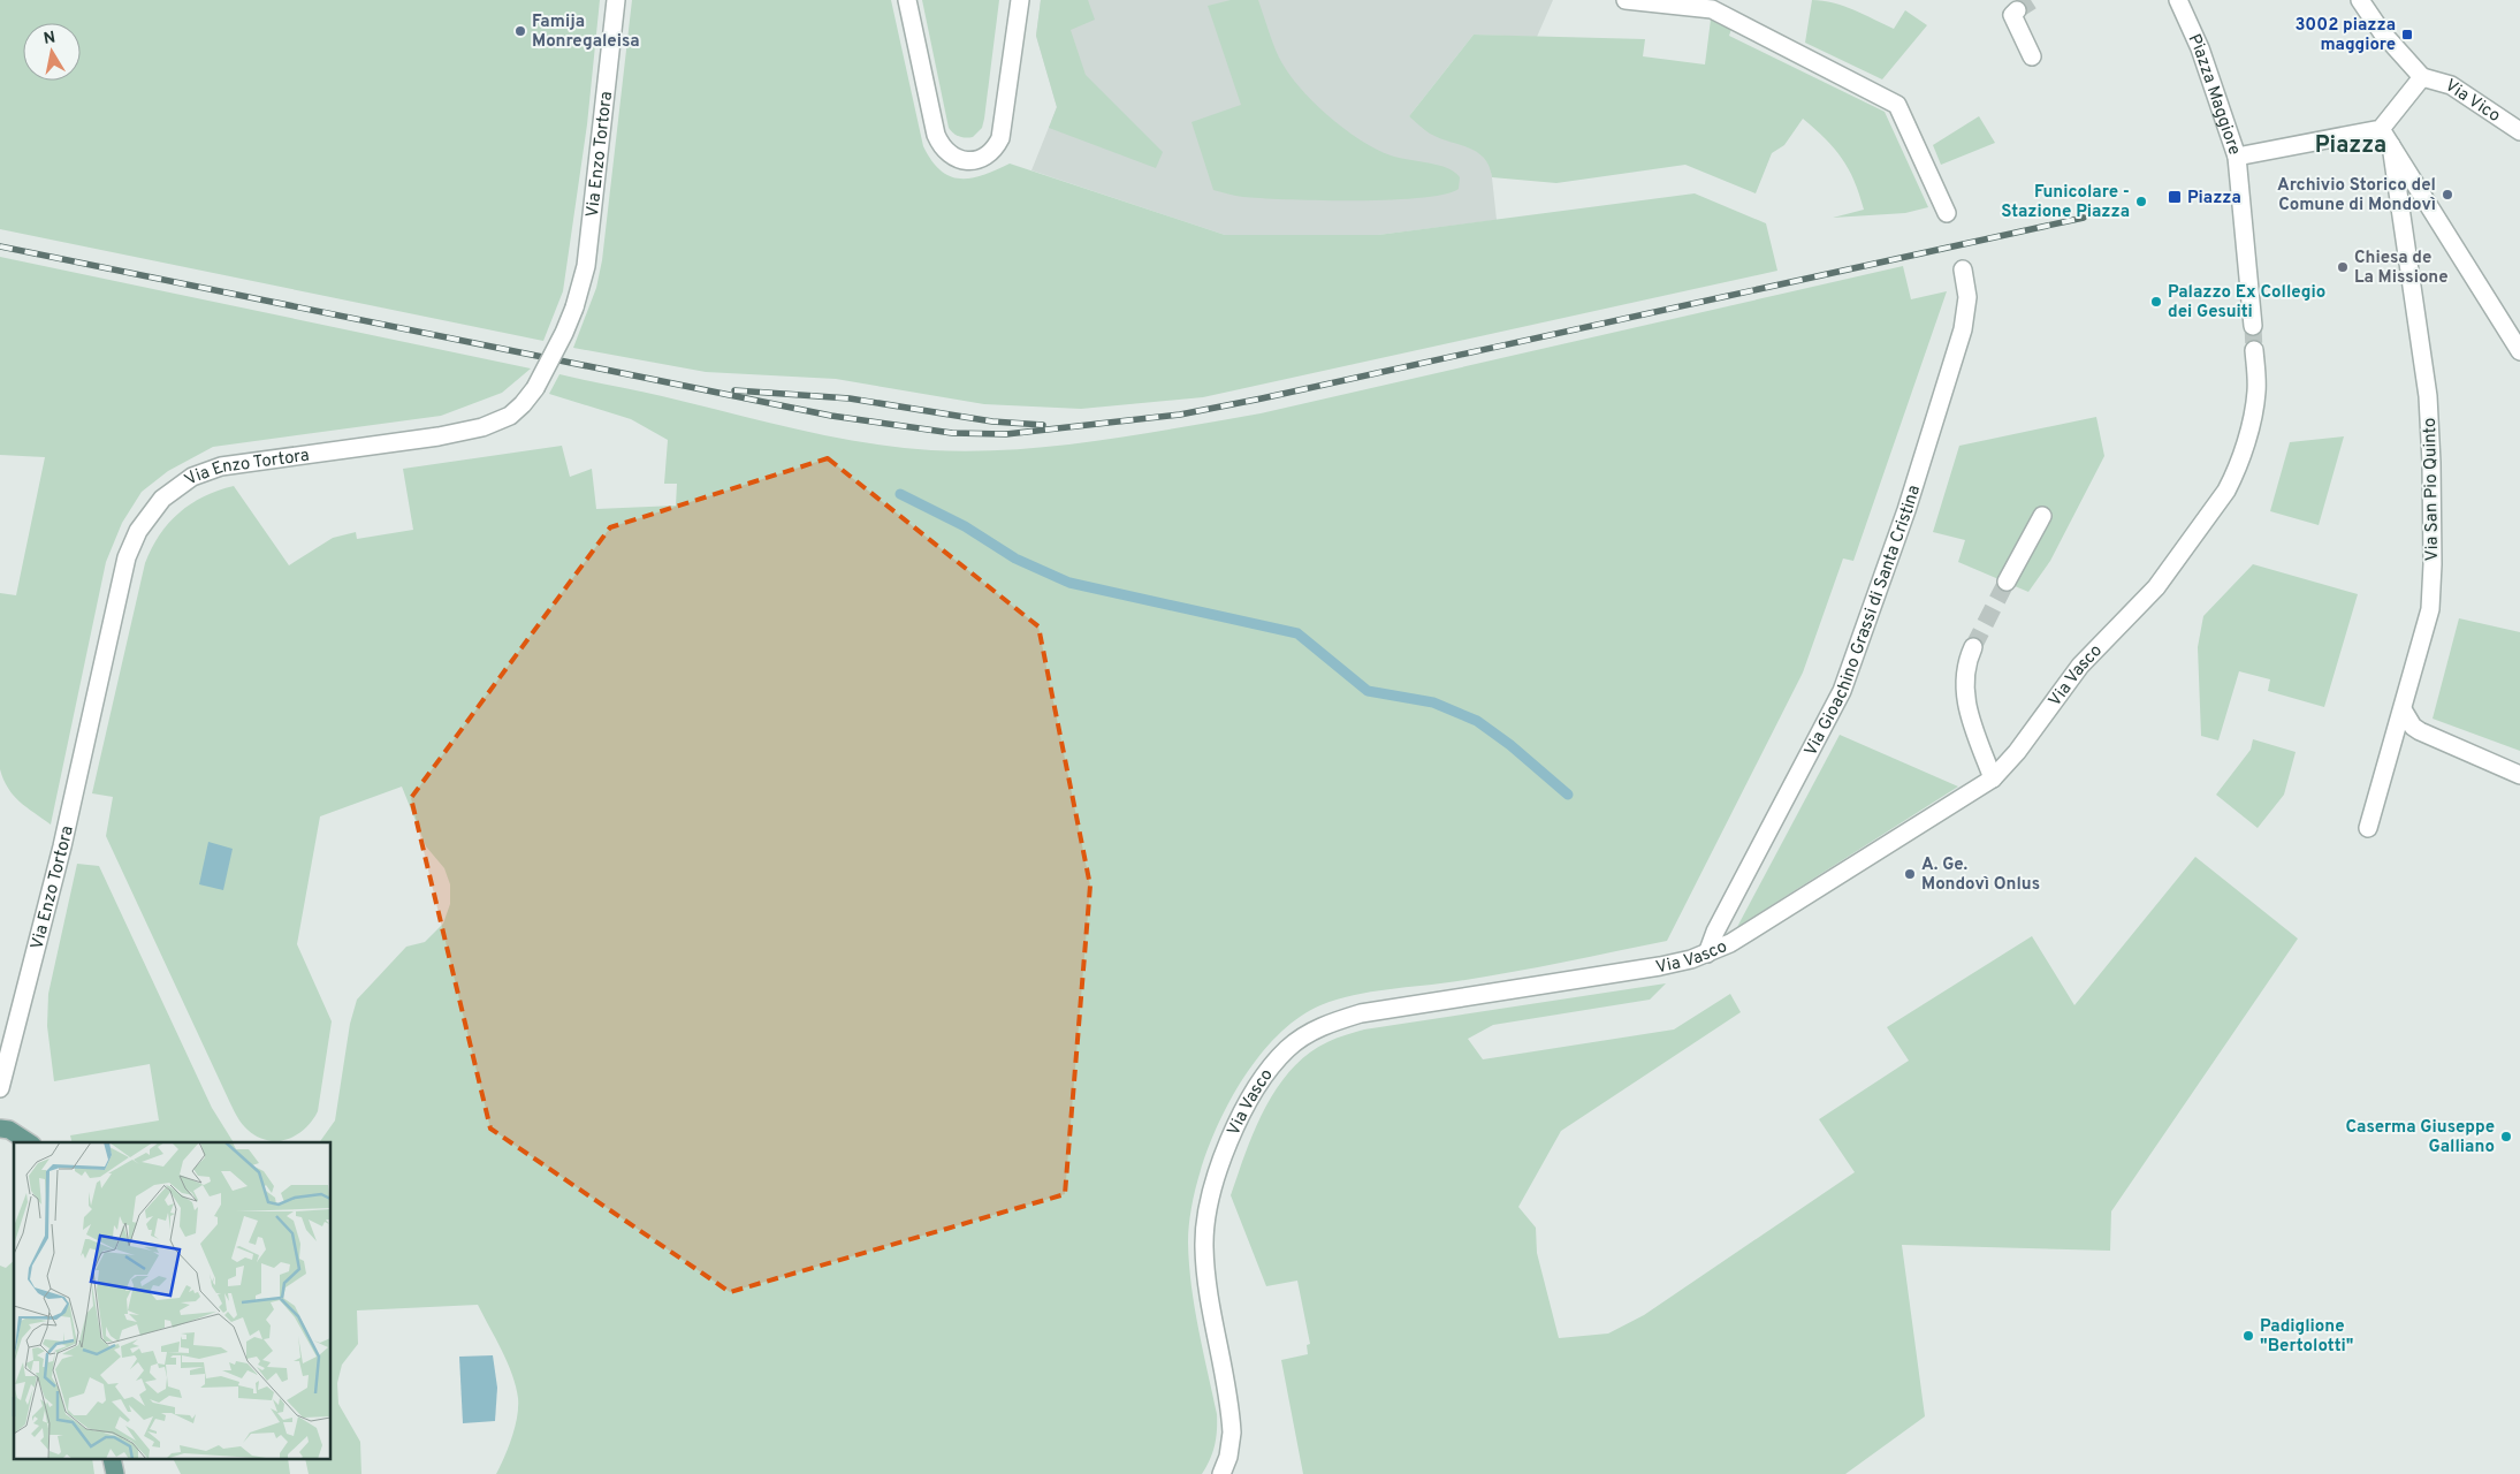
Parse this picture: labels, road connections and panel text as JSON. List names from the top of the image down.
{
  "streets": {
    "street": [
      "Piazza Maggiore",
      "Via Vico",
      "Via Enzo Tortora",
      "Via San Pio Quinto",
      "Via Gioachino Grassi di Santa Cristina",
      "Via Vasco"
    ]
  },
  "crossings": [
    ["Via Gioachino Grassi di Santa Cristina", "Via Vasco"]
  ],
  "districts": ["Piazza"],
  "places": {
    "other": [
      "Famija Monregaleisa",
      "Archivio Storico del Comune di Mondovì",
      "Funicolare - Stazione Piazza",
      "Chiesa de La Missione",
      "Palazzo Ex Collegio dei Gesuiti",
      "A. Ge. Mondovì Onlus",
      "Caserma Giuseppe Galliano",
      "Padiglione \"Bertolotti\""
    ],
    "transit": ["3002 piazza maggiore", "Piazza"]
  },
  "north": "top"
}
